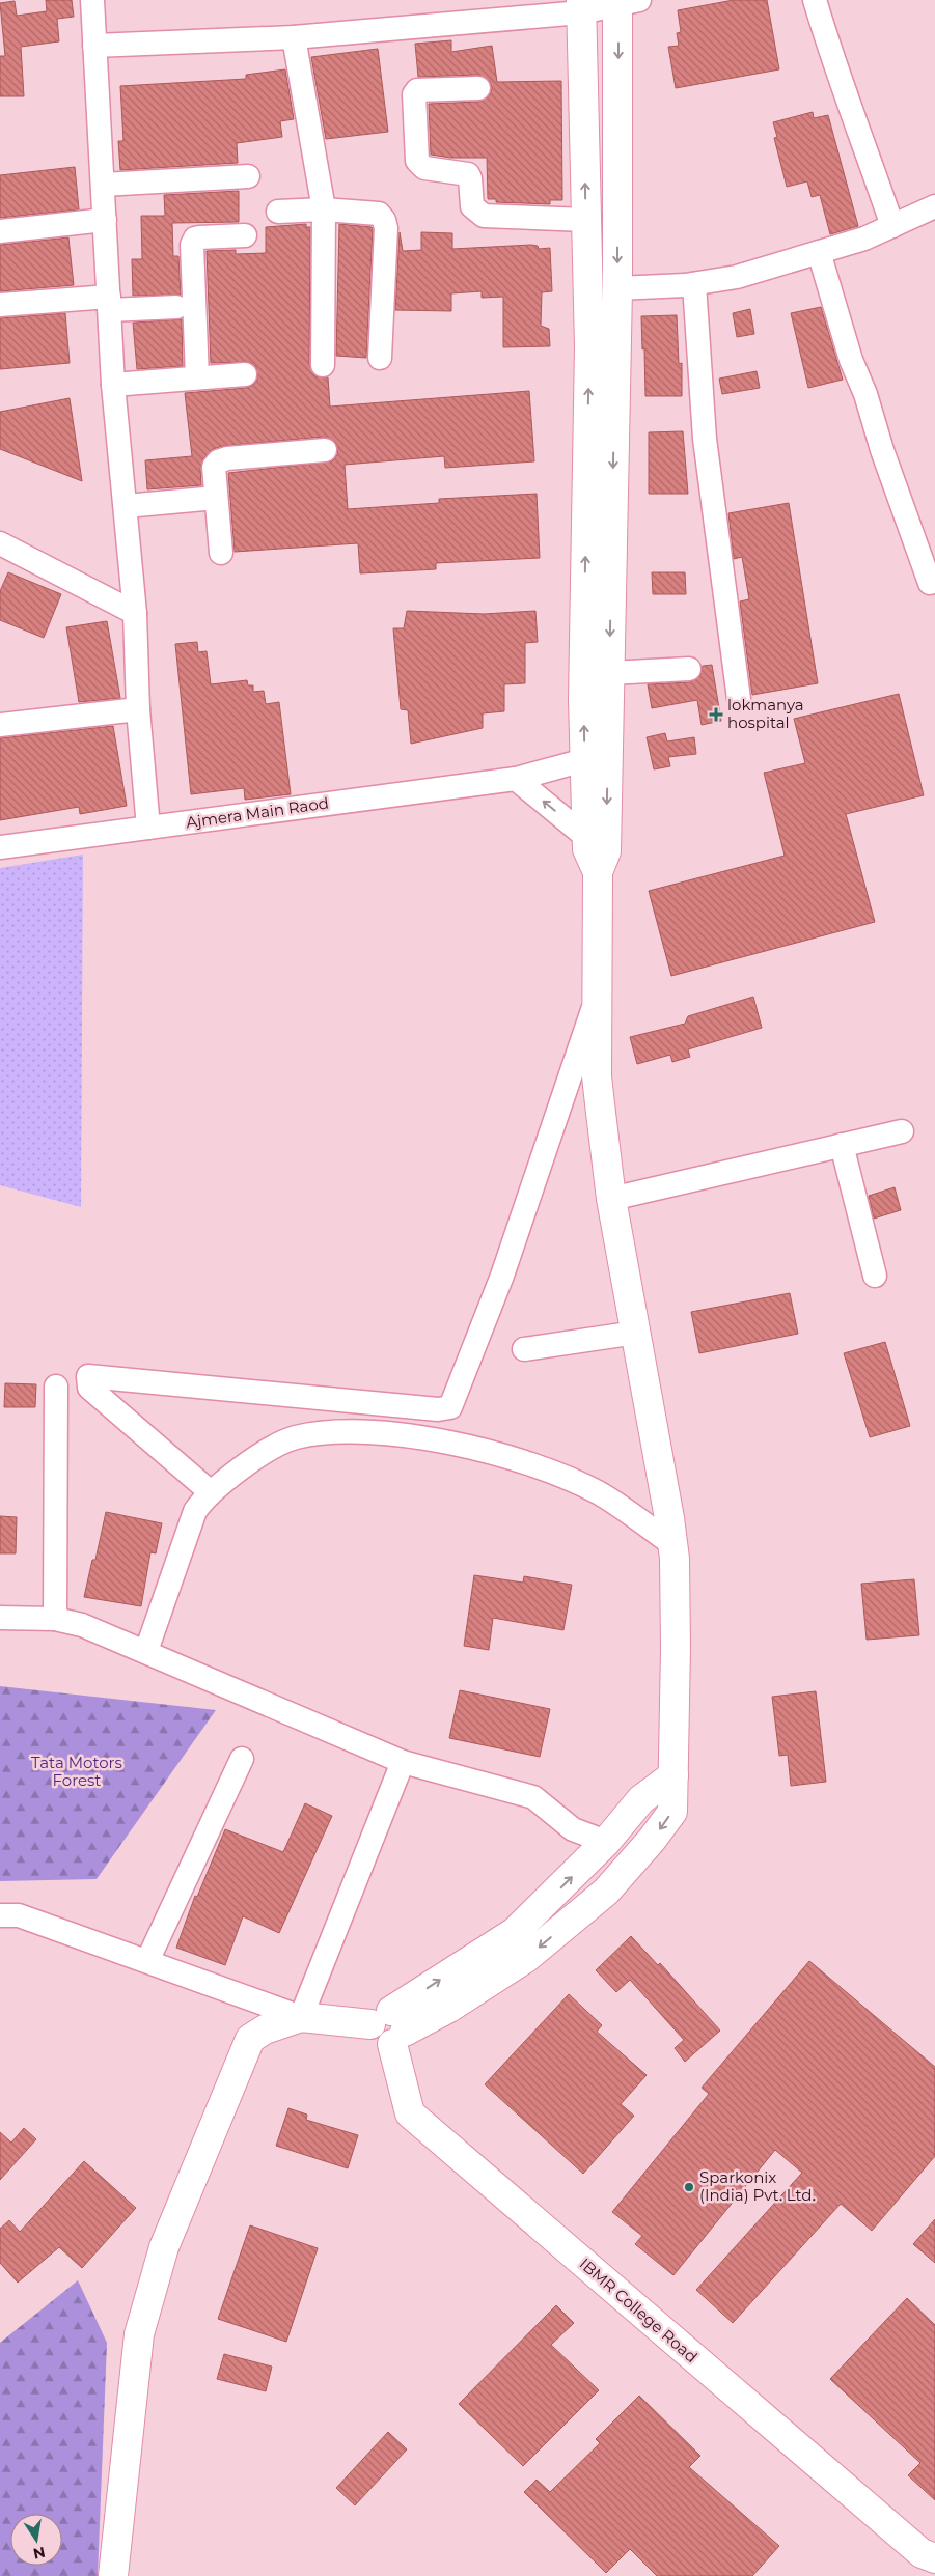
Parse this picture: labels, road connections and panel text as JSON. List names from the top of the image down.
{
  "streets": {
    "main road": ["IBMR College Road"],
    "street": ["Ajmera Main Raod"]
  },
  "parks": ["Tata Motors Forest"],
  "places": {
    "health": ["lokmanya hospital"],
    "other": ["Sparkonix (India) Pvt. Ltd."]
  },
  "north": "bottom"
}
